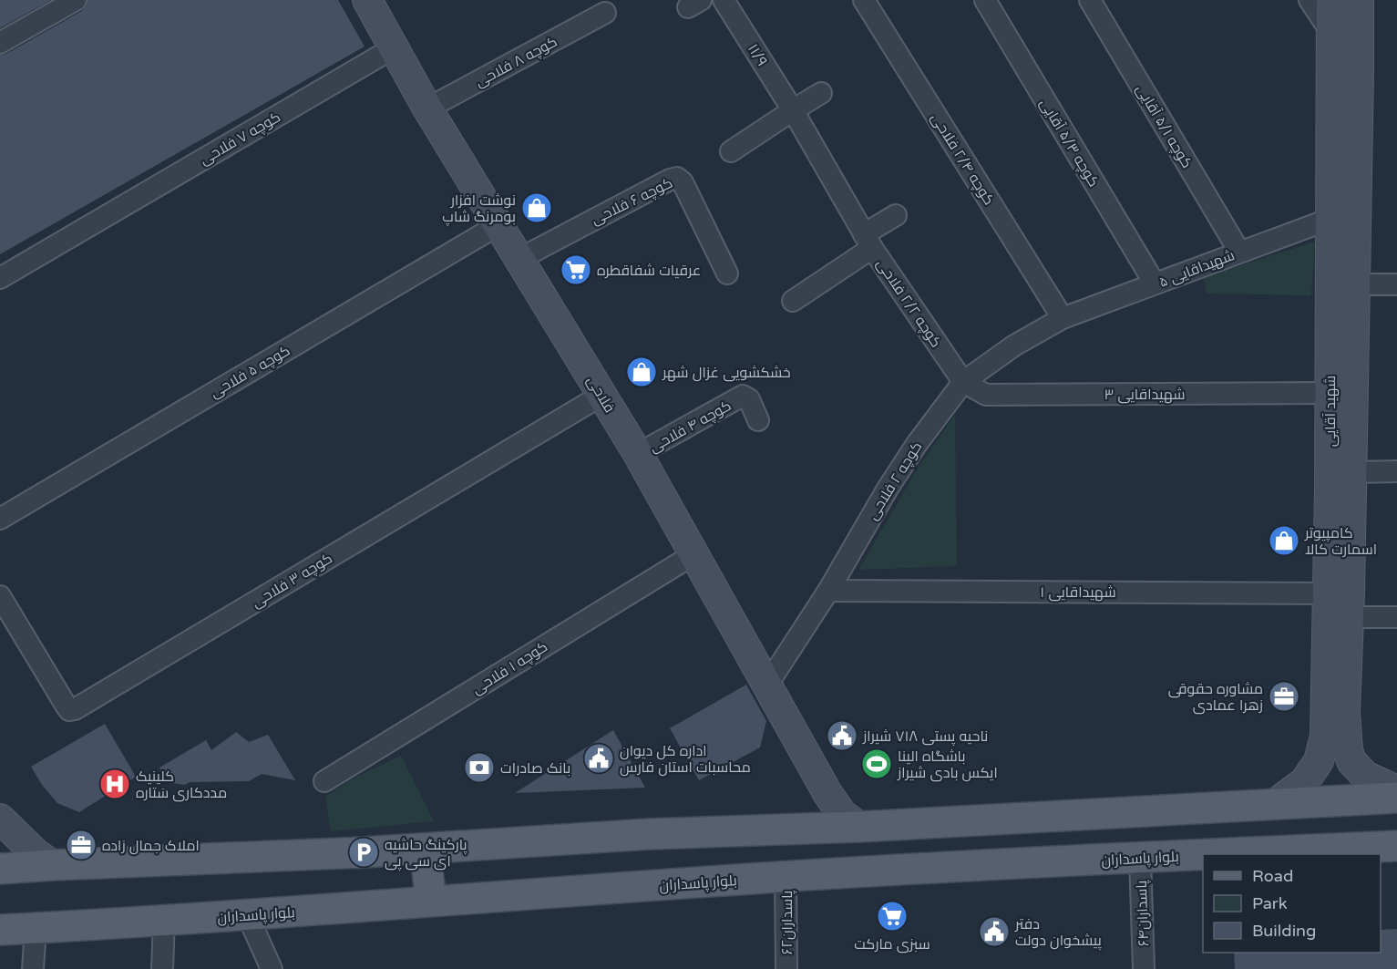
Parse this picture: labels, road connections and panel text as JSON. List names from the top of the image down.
{
  "streets": {
    "main road": ["فلاحی", "شهید آقایی", "بلوار پاسداران"],
    "street": [
      "۱۱/۹",
      "کوچه ۸ فلاحی",
      "کوچه ۵/۱ آقایی",
      "کوچه ۷ فلاحی",
      "کوچه ۵/۳ آقایی",
      "کوچه ۲/۴ فلاحی",
      "کوچه ۶ فلاحی",
      "۵ شهیداقایی",
      "کوچه ۲/۲ فلاحی",
      "کوچه ۵ فلاحی",
      "۳ شهیداقایی",
      "کوچه ۴ فلاحی",
      "کوچه ۲ فلاحی",
      "کوچه ۳ فلاحی",
      "۱ شهیداقایی",
      "کوچه ۱ فلاحی",
      "پاسداران۶۴",
      "پاسداران۶۲"
    ]
  },
  "crossings": [
    ["۱۱/۹", "کوچه ۲/۲ فلاحی"],
    ["کوچه ۸ فلاحی", "فلاحی"],
    ["کوچه ۵/۱ آقایی", "۵ شهیداقایی"],
    ["کوچه ۷ فلاحی", "فلاحی"],
    ["کوچه ۵/۳ آقایی", "۵ شهیداقایی"],
    ["کوچه ۲/۴ فلاحی", "۵ شهیداقایی"],
    ["کوچه ۲/۴ فلاحی", "کوچه ۲ فلاحی"],
    ["کوچه ۶ فلاحی", "فلاحی"],
    ["۵ شهیداقایی", "شهید آقایی"],
    ["۵ شهیداقایی", "کوچه ۲ فلاحی"],
    ["کوچه ۲/۲ فلاحی", "۳ شهیداقایی"],
    ["کوچه ۲/۲ فلاحی", "کوچه ۲ فلاحی"],
    ["کوچه ۵ فلاحی", "فلاحی"],
    ["فلاحی", "کوچه ۴ فلاحی"],
    ["فلاحی", "کوچه ۲ فلاحی"],
    ["فلاحی", "کوچه ۳ فلاحی"],
    ["فلاحی", "کوچه ۱ فلاحی"],
    ["۳ شهیداقایی", "شهید آقایی"],
    ["۳ شهیداقایی", "کوچه ۲ فلاحی"],
    ["شهید آقایی", "۱ شهیداقایی"],
    ["کوچه ۲ فلاحی", "۱ شهیداقایی"],
    ["بلوار پاسداران", "پاسداران۶۴"],
    ["بلوار پاسداران", "پاسداران۶۲"]
  ],
  "places": {
    "shop": ["نوشت افزار بومرنگ شاپ", "خشکشویی غزال شهر", "کامپیوتر اسمارت کالا"],
    "supermarket": ["عرقیات شفاقطره", "سبزی مارکت"],
    "office": ["مشاوره حقوقی زهرا عمادی", "املاک جمال زاده"],
    "public building": ["ناحیه پستی ۷۱۸ شیراز", "اداره کل دیوان محاسبات استان فارس", "دفتر پیشخوان دولت"],
    "sports": ["باشگاه الینا ایکس بادی شیراز"],
    "bank": ["بانک صادرات"],
    "hospital": ["کلینیک مددکاری سَتاره"],
    "parking": ["پارکینگ حاشیه ای سی پی"]
  },
  "legend": ["Road", "Park", "Building"]
}
